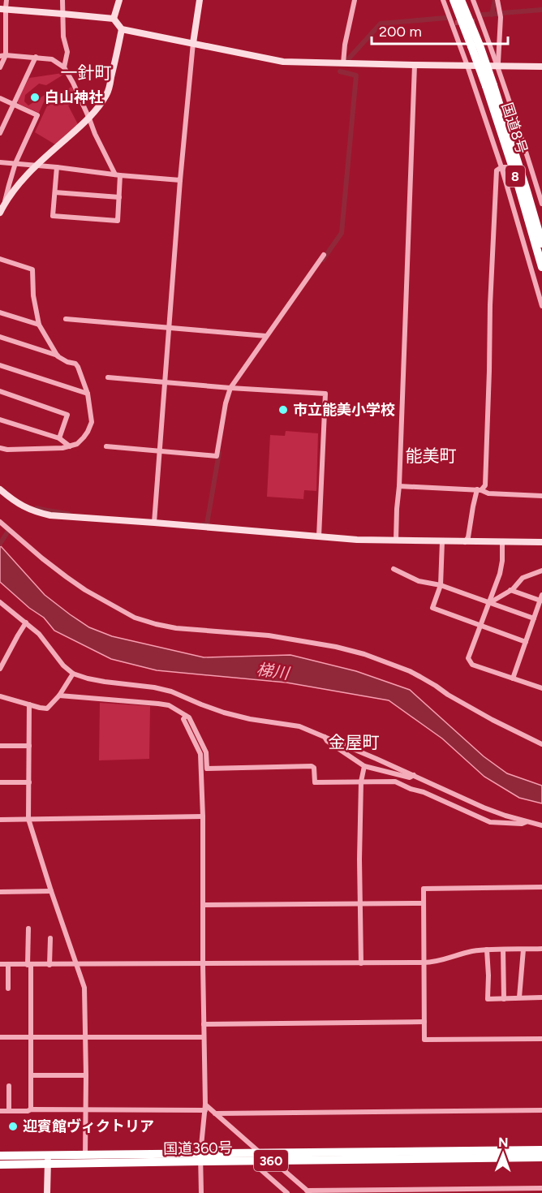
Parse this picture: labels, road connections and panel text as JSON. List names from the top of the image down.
{
  "streets": {
    "highway": [
      "国道8号",
      "8",
      "国道360号",
      "360"
    ]
  },
  "districts": ["一針町", "能美町", "金屋町"],
  "water": ["梯川"],
  "places": ["白山神社", "市立能美小学校", "迎賓館ヴィクトリア"],
  "scale_bar": "200 m",
  "north": "top"
}
